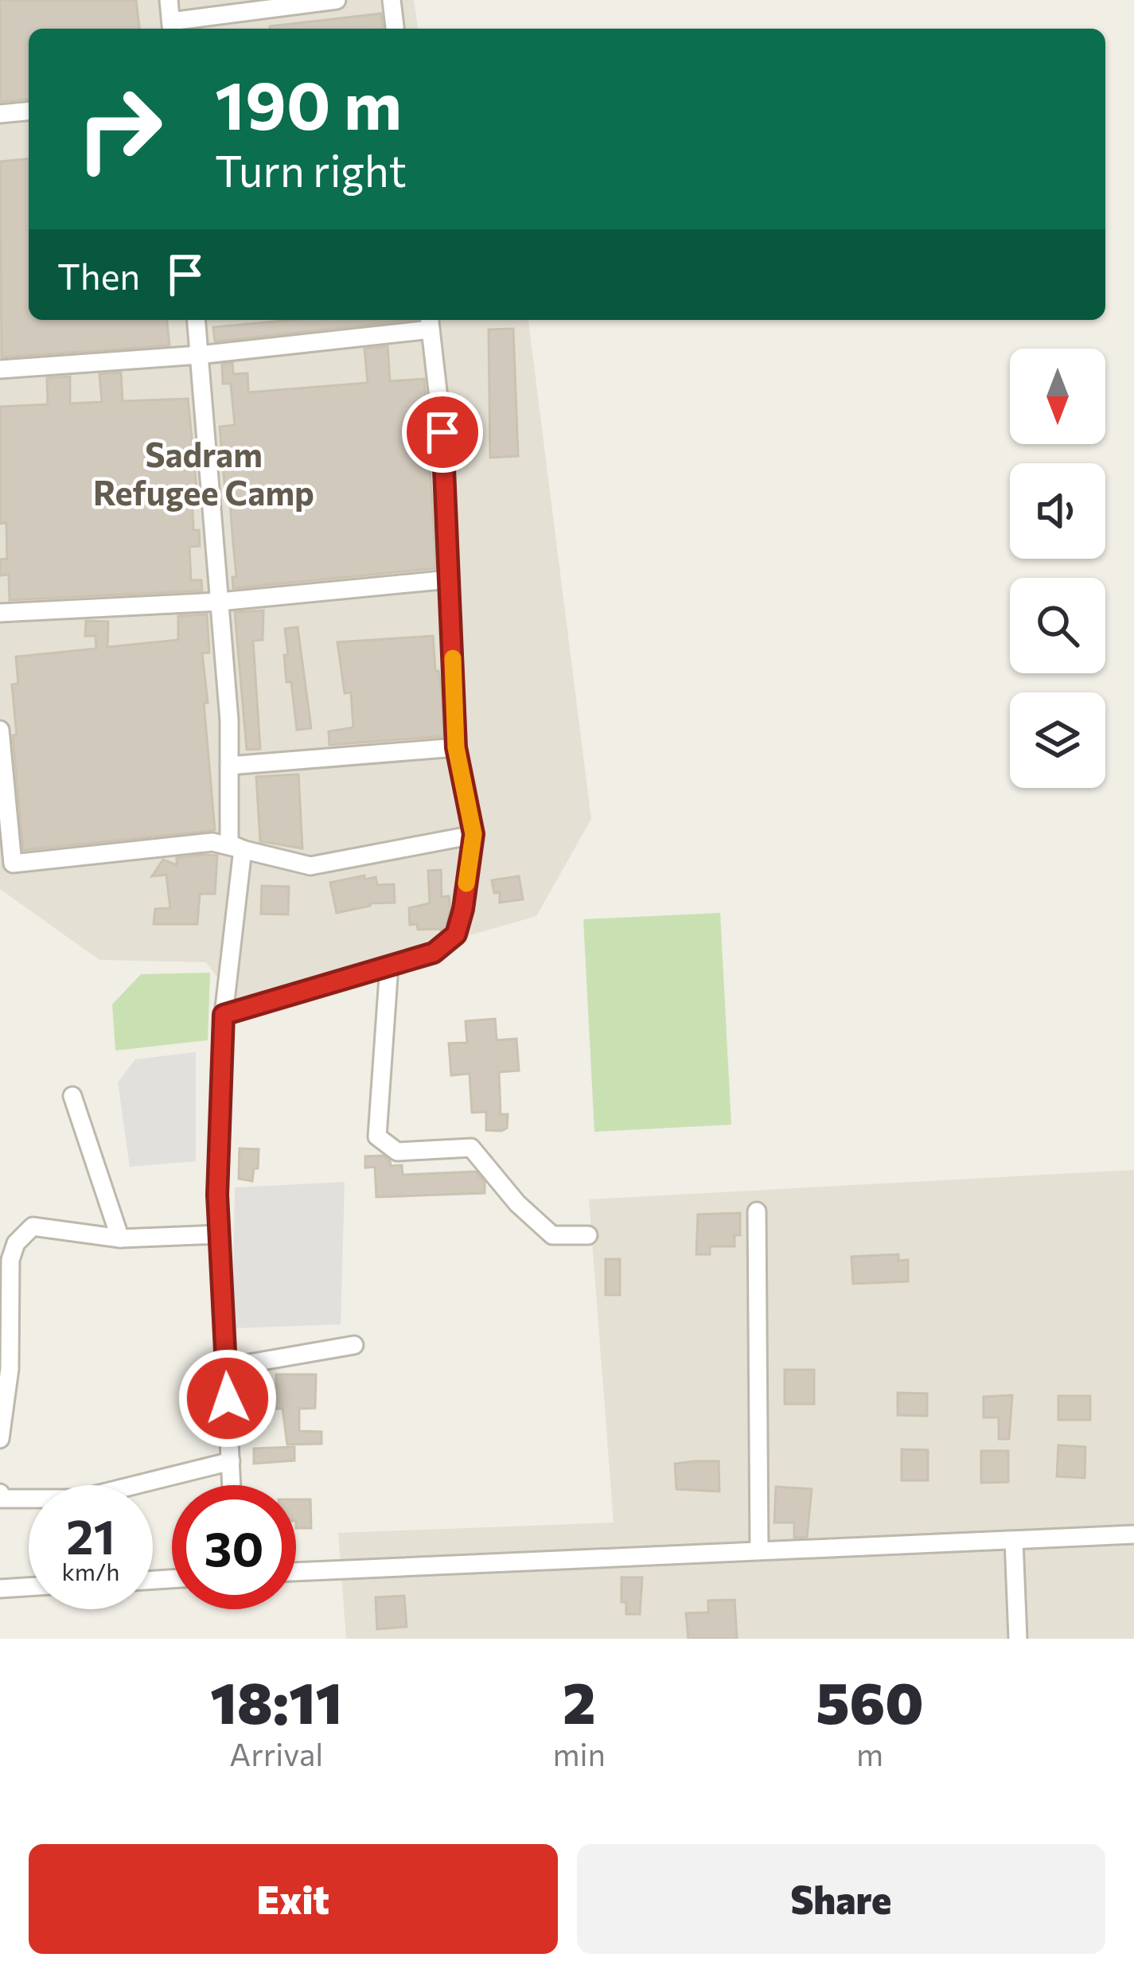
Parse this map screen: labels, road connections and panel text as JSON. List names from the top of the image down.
{
  "districts": ["Sadram Refugee Camp"],
  "north": "bottom",
  "page": {
    "turn": ["190 m", "Turn right"],
    "then": "Then",
    "speed": "21 km/h",
    "limit": "30",
    "eta": [
      "18:11",
      "Arrival",
      "2",
      "min",
      "560",
      "m"
    ],
    "buttons": ["Exit", "Share"]
  }
}
